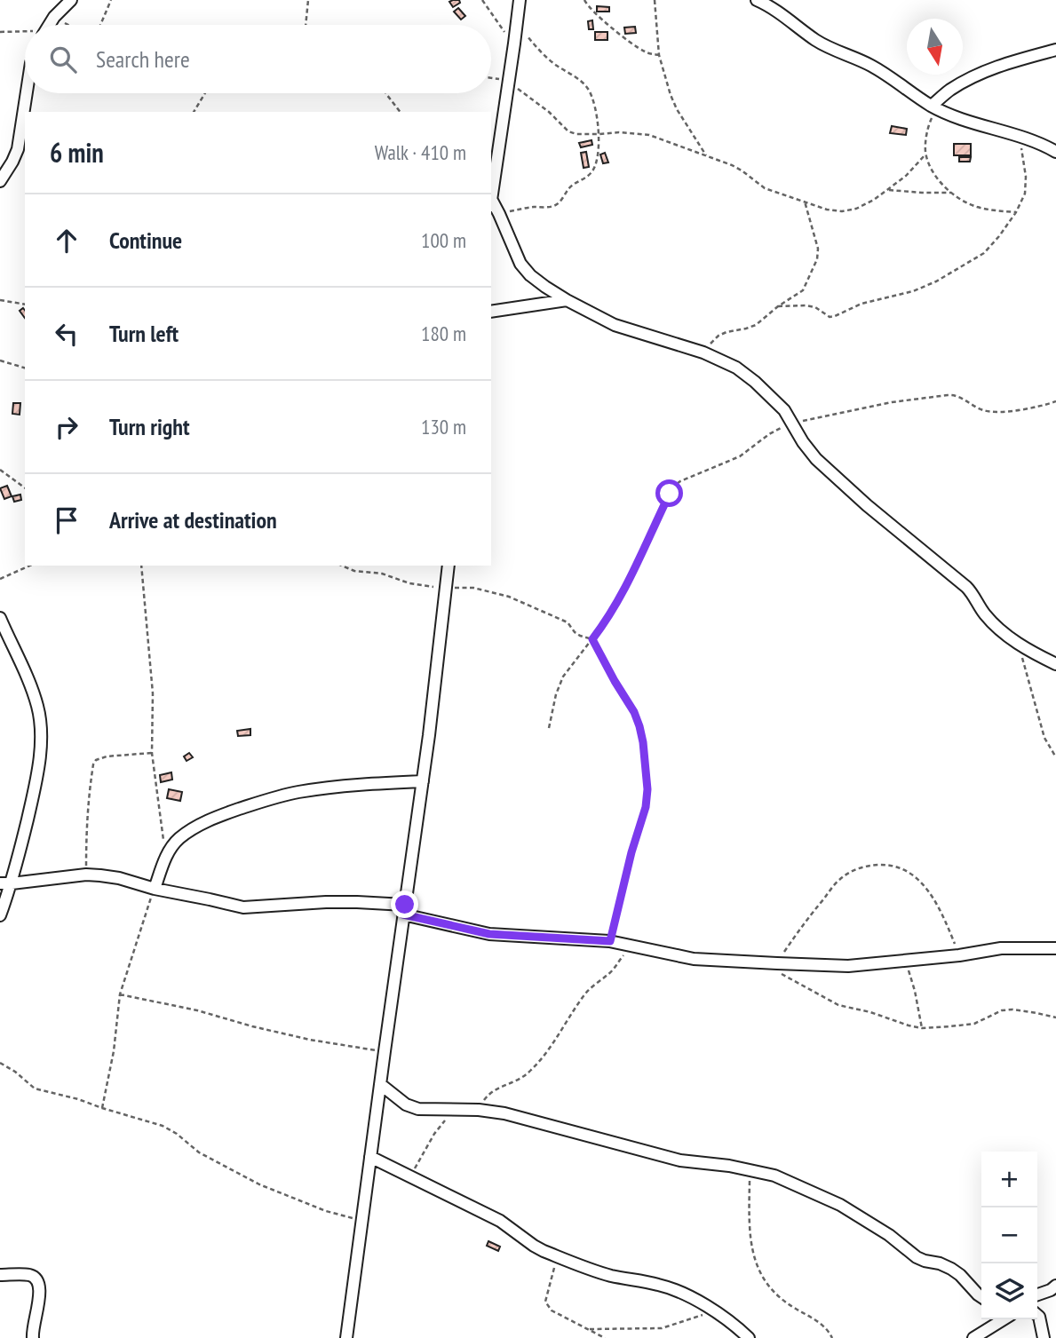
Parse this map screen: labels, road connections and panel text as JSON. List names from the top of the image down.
{
  "north": "bottom",
  "page": {
    "search": "Search here",
    "heading": ["6 min", "Walk · 410 m"],
    "list": [
      ["Continue", "100 m"],
      ["Turn left", "180 m"],
      ["Turn right", "130 m"],
      "Arrive at destination"
    ],
    "map_buttons": ["+", "−"]
  }
}
